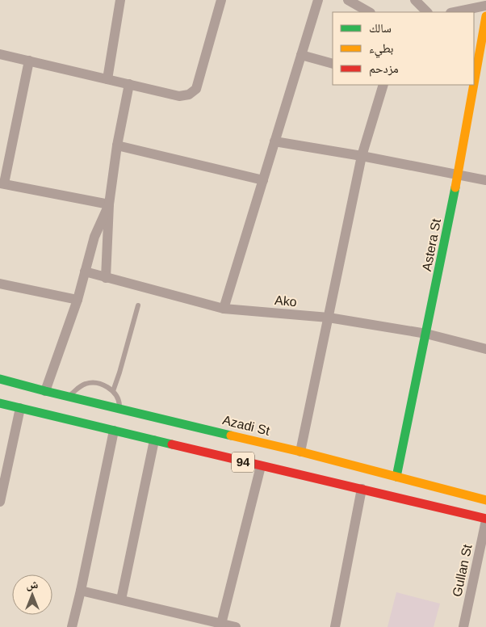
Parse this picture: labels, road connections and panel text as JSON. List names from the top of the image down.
{
  "streets": {
    "main road": ["Astera St", "Azadi St", "94"],
    "street": ["Ako", "Gullan St"]
  },
  "crossings": [
    ["Astera St", "Ako"],
    ["Astera St", "Azadi St"],
    ["94", "Gullan St"]
  ],
  "legend": ["سالك", "بطيء", "مزدحم"],
  "north": "top"
}
